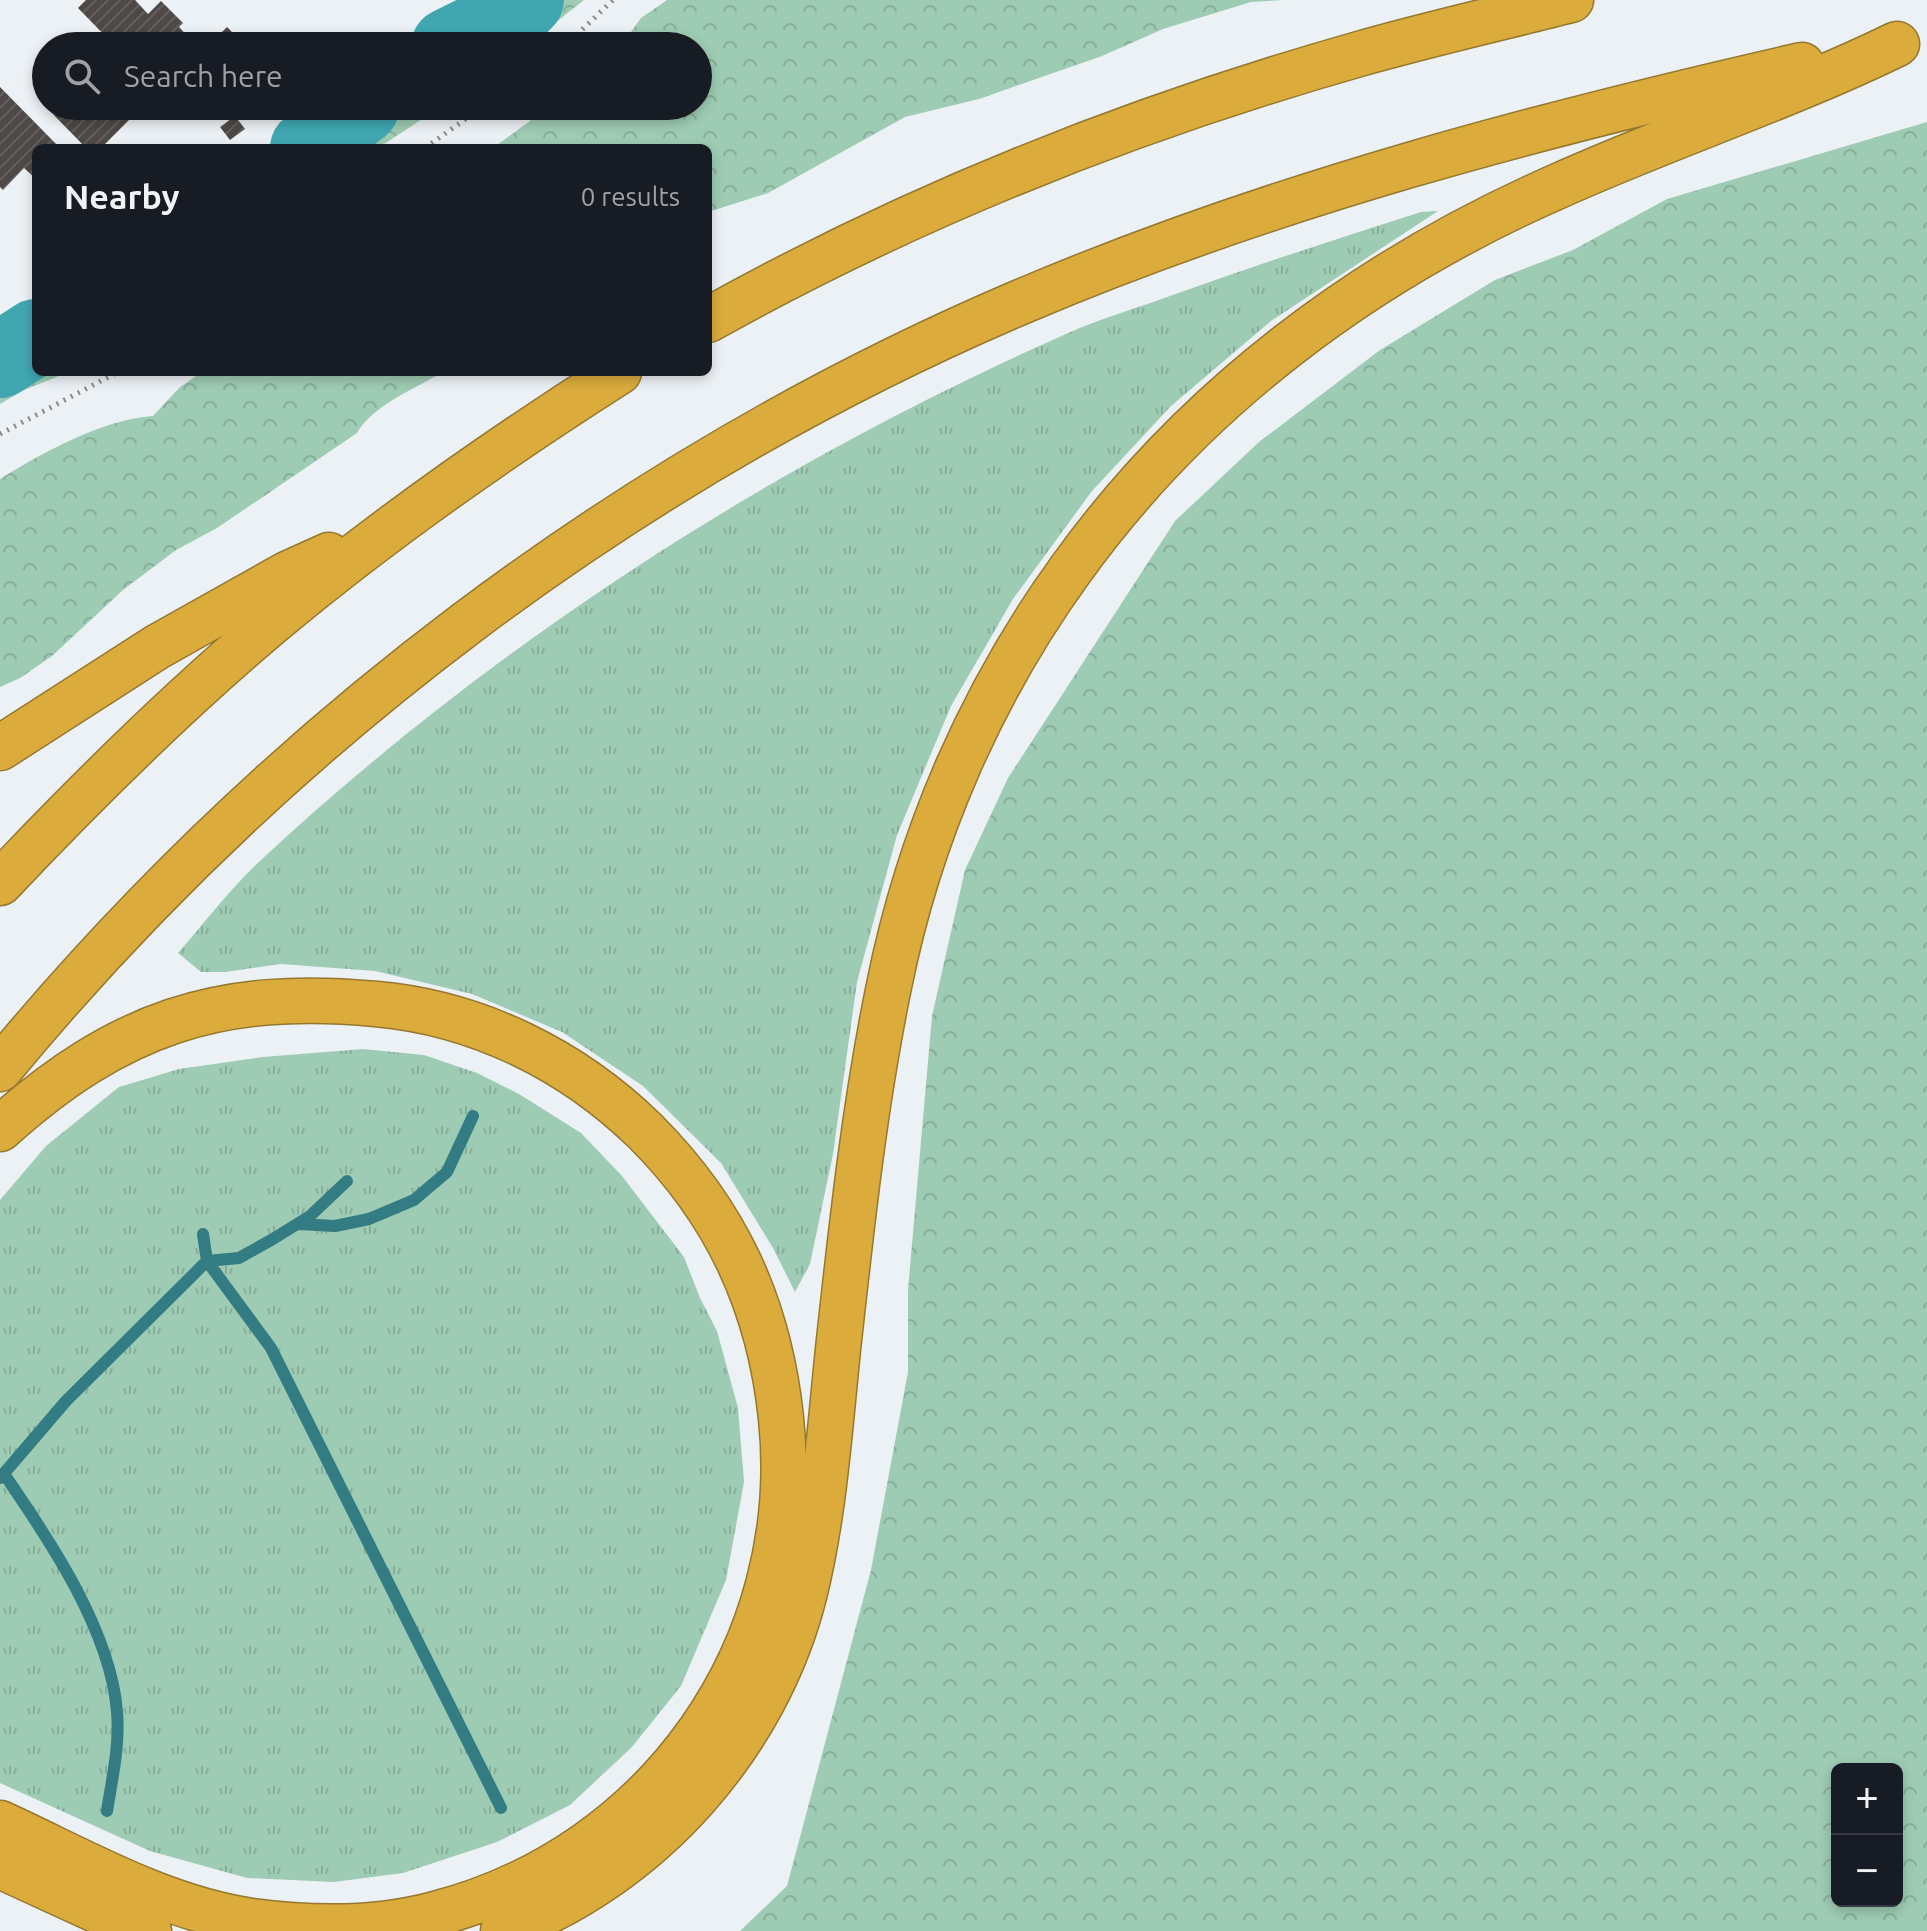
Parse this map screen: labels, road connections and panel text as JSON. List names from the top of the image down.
{
  "page": {
    "search": "Search here",
    "heading": ["Nearby", "0 results"],
    "map_buttons": ["+", "−"]
  }
}
